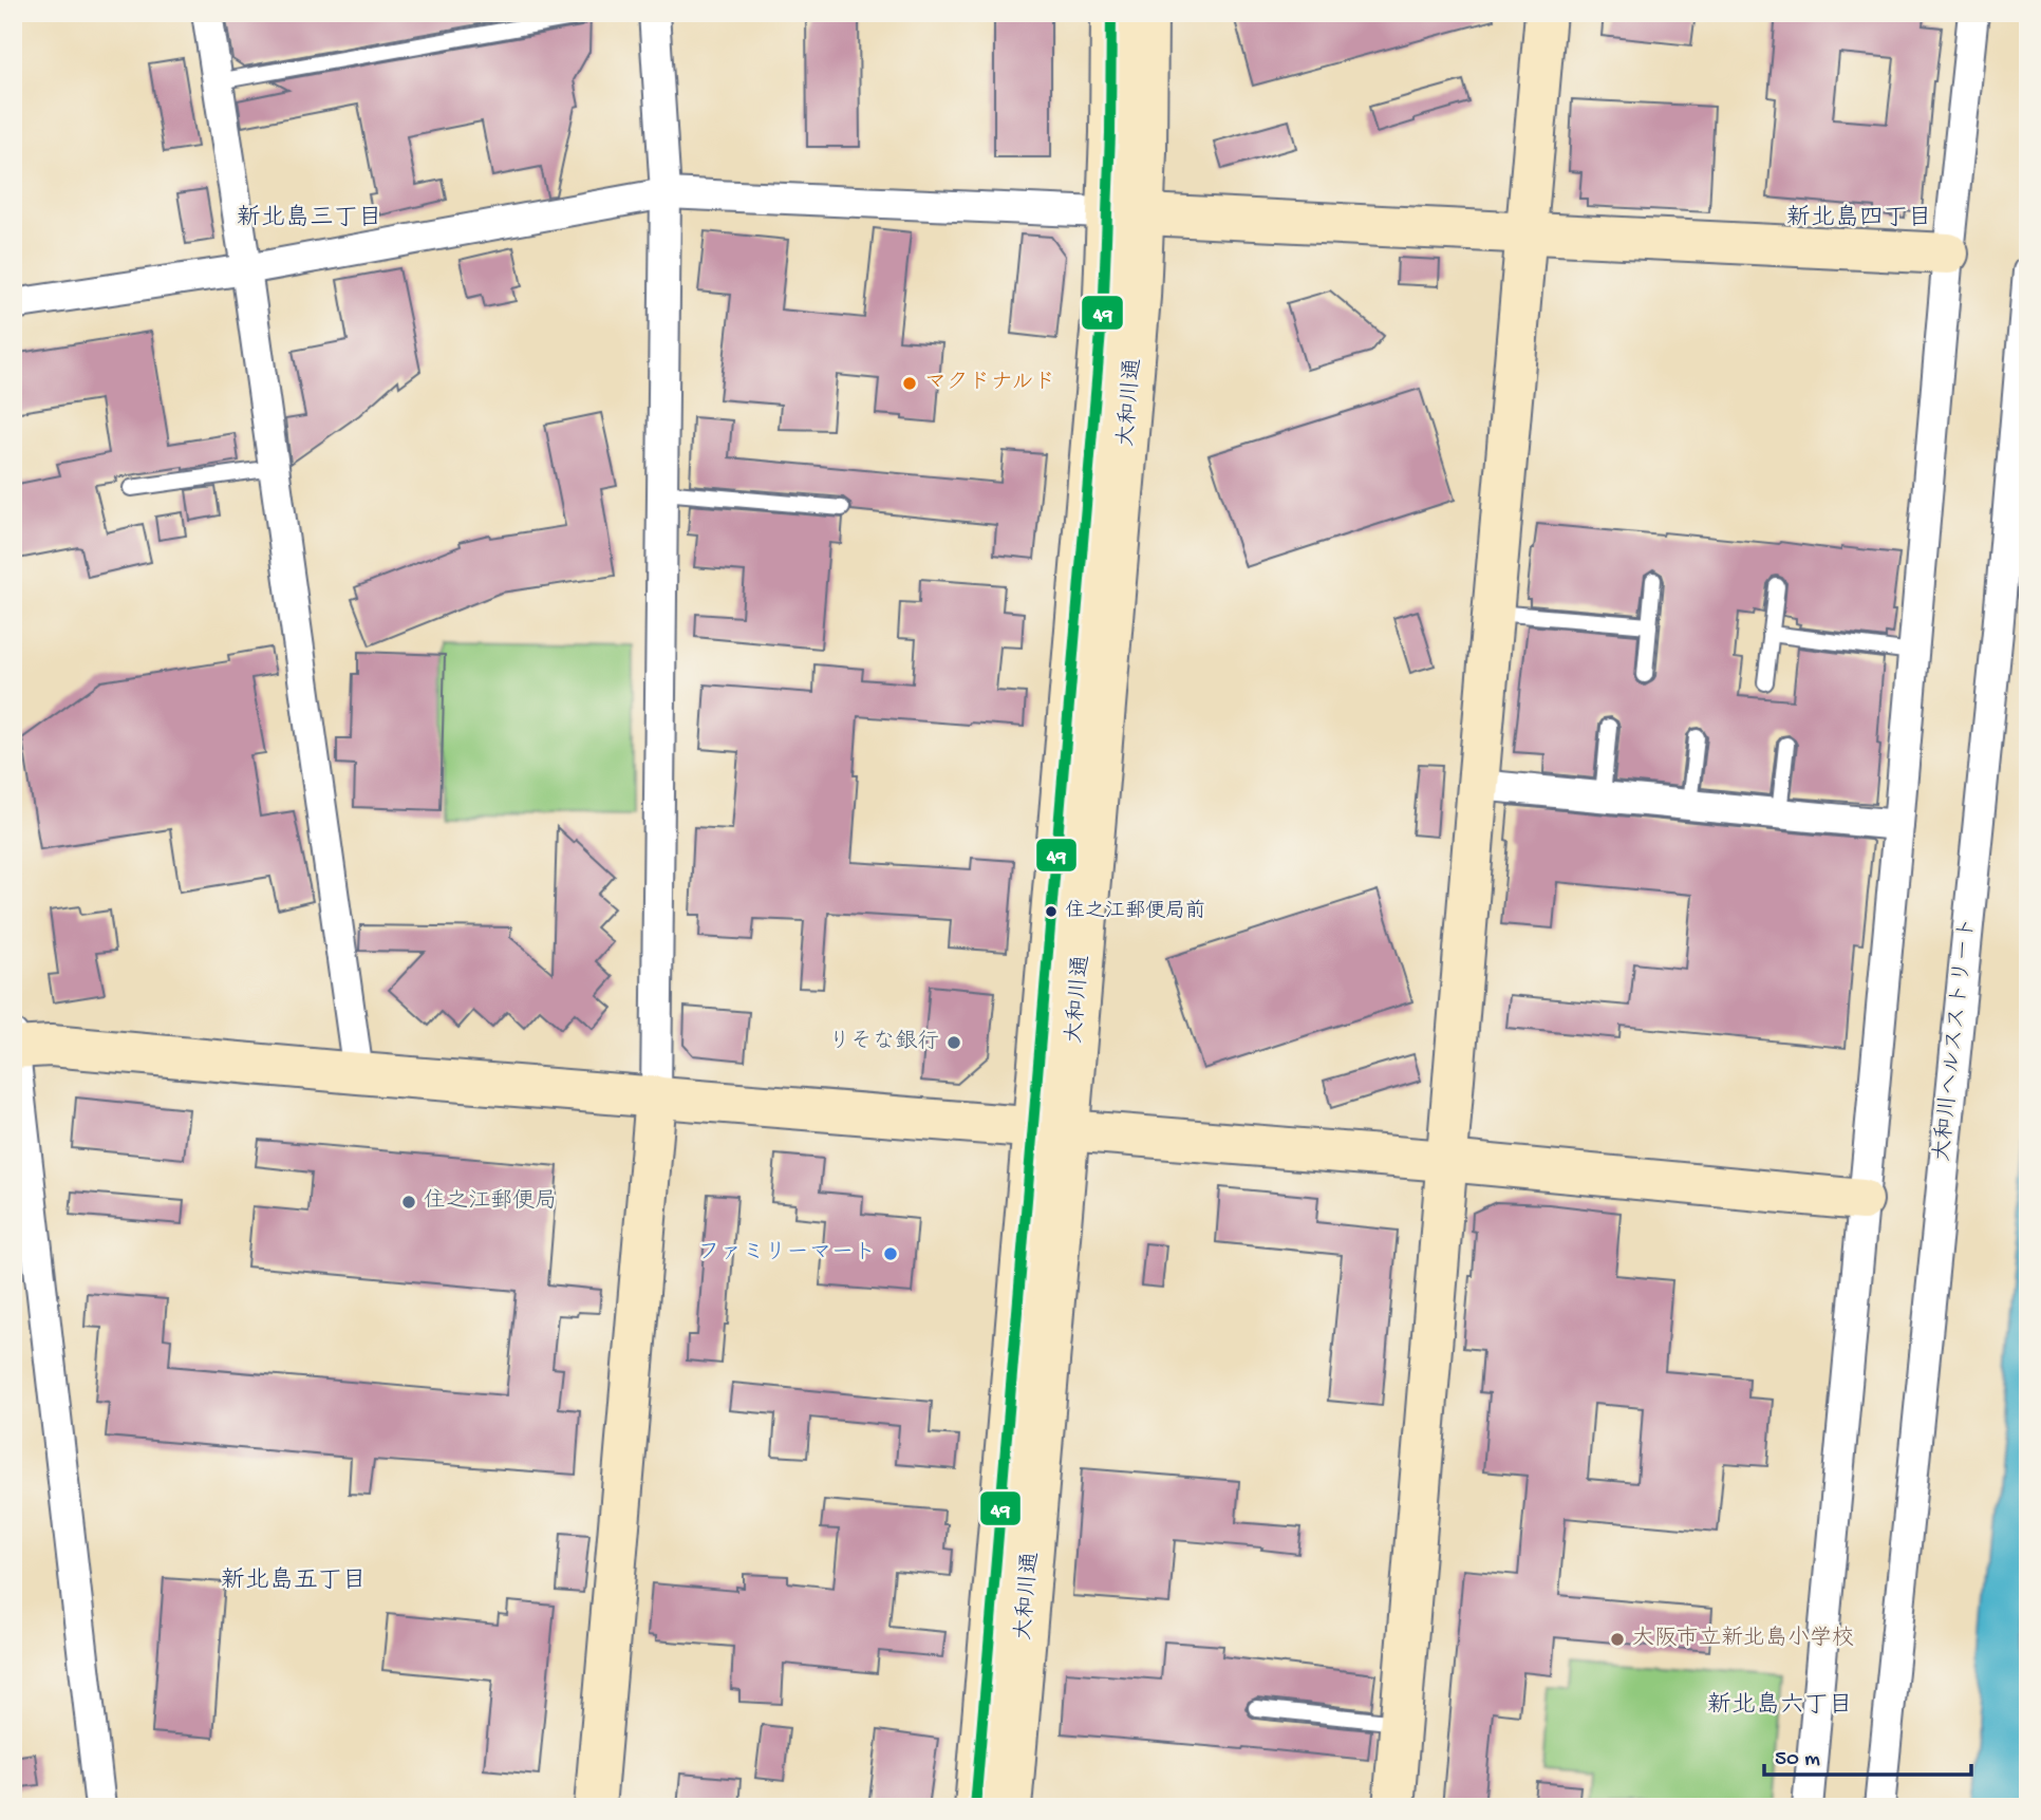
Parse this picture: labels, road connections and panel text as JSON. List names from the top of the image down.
{
  "streets": {
    "street": ["大和川通", "大和川ヘルスストリート"]
  },
  "districts": [
    "新北島三丁目",
    "新北島四丁目",
    "新北島五丁目",
    "新北島六丁目"
  ],
  "places": [
    "マクドナルド",
    "住之江郵便局前",
    "りそな銀行",
    "住之江郵便局",
    "ファミリーマート",
    "大阪市立新北島小学校"
  ],
  "lines": ["transit line 49"],
  "scale_bar": "50 m"
}
